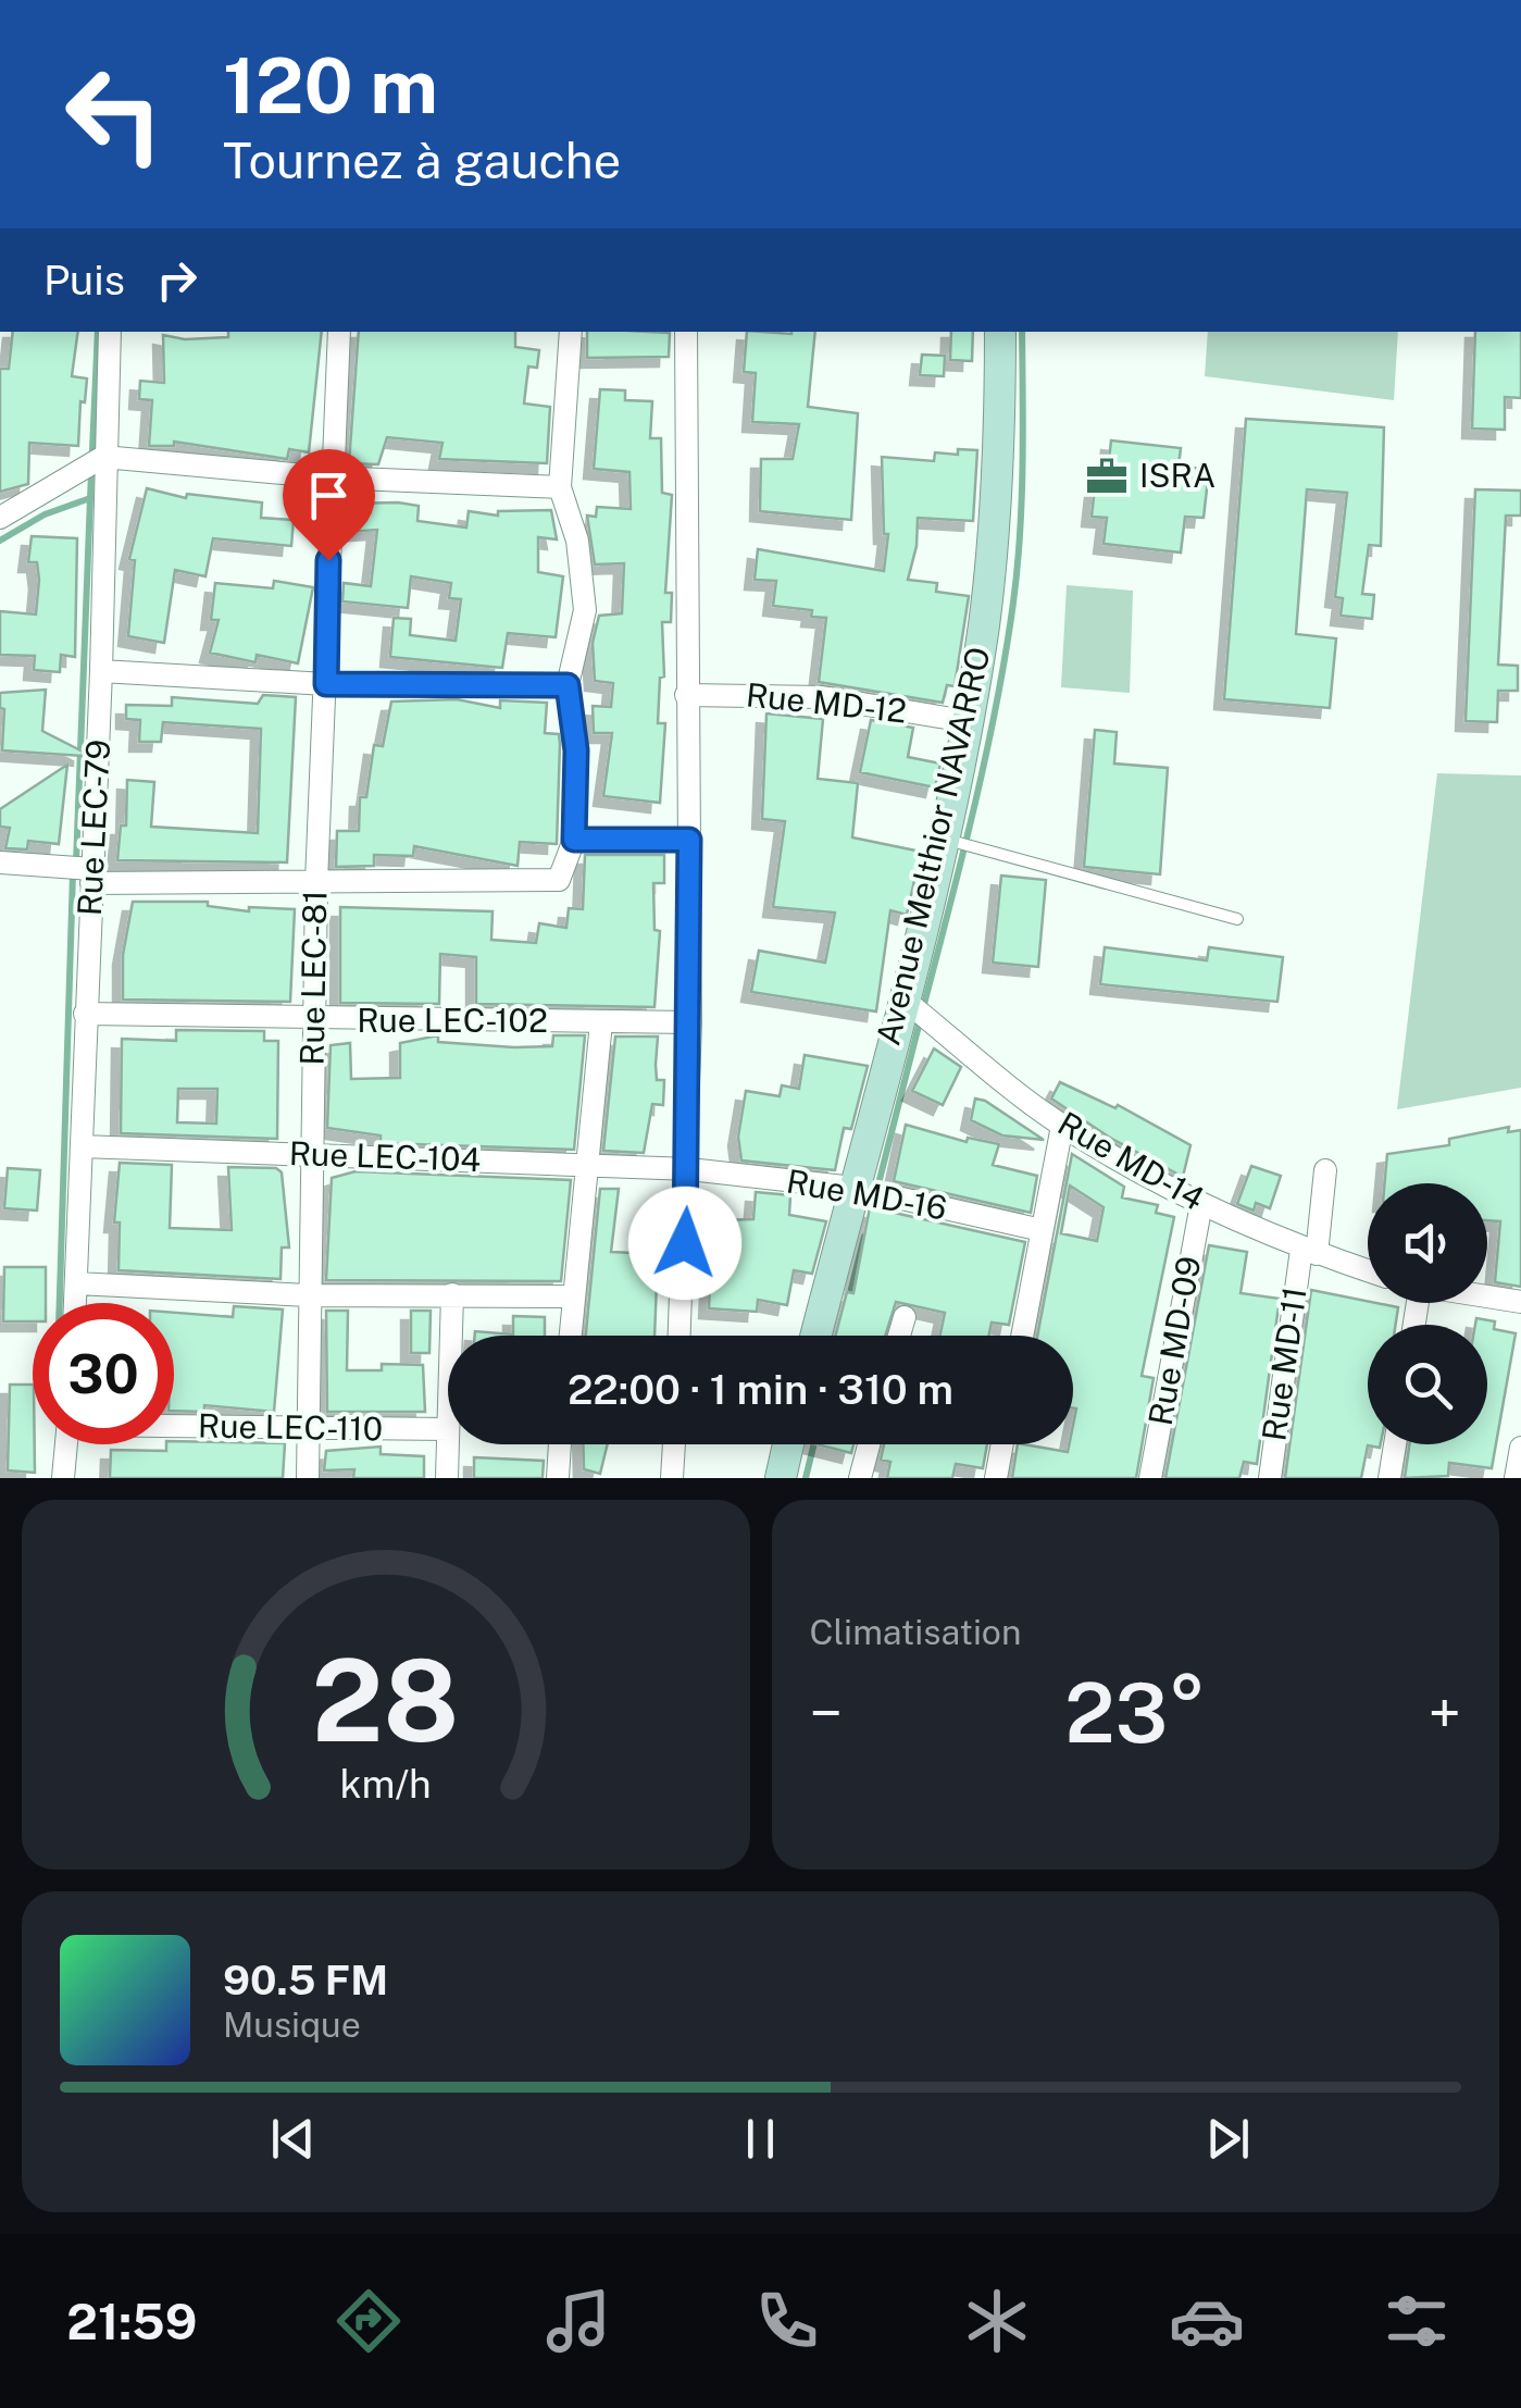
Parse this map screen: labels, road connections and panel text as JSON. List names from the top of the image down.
{
  "streets": {
    "street": [
      "Rue MD-12",
      "Rue LEC-79",
      "Avenue Melthior NAVARRO",
      "Rue LEC-81",
      "Rue LEC-102",
      "Rue LEC-104",
      "Rue MD-14",
      "Rue MD-16",
      "Rue MD-09",
      "Rue MD-11",
      "Rue LEC-110"
    ]
  },
  "crossings": [
    ["Rue MD-12", "Avenue Melthior NAVARRO"],
    ["Rue LEC-79", "Rue LEC-102"],
    ["Rue LEC-79", "Rue LEC-104"],
    ["Avenue Melthior NAVARRO", "Rue MD-14"],
    ["Avenue Melthior NAVARRO", "Rue MD-16"],
    ["Rue LEC-81", "Rue LEC-102"],
    ["Rue LEC-81", "Rue LEC-104"],
    ["Rue LEC-81", "Rue LEC-110"],
    ["Rue LEC-104", "Rue MD-16"],
    ["Rue MD-14", "Rue MD-09"],
    ["Rue MD-14", "Rue MD-11"]
  ],
  "places": {
    "office": ["ISRA"]
  },
  "page": {
    "turn": ["120 m", "Tournez à gauche"],
    "then": "Puis",
    "limit": "30",
    "trip": "22:00 · 1 min · 310 m",
    "tile": "Climatisation",
    "heat": ["−", "23°", "+"],
    "song": ["90.5 FM", "Musique"],
    "tabs": "21:59",
    "gauge": ["28", "km/h"]
  }
}
